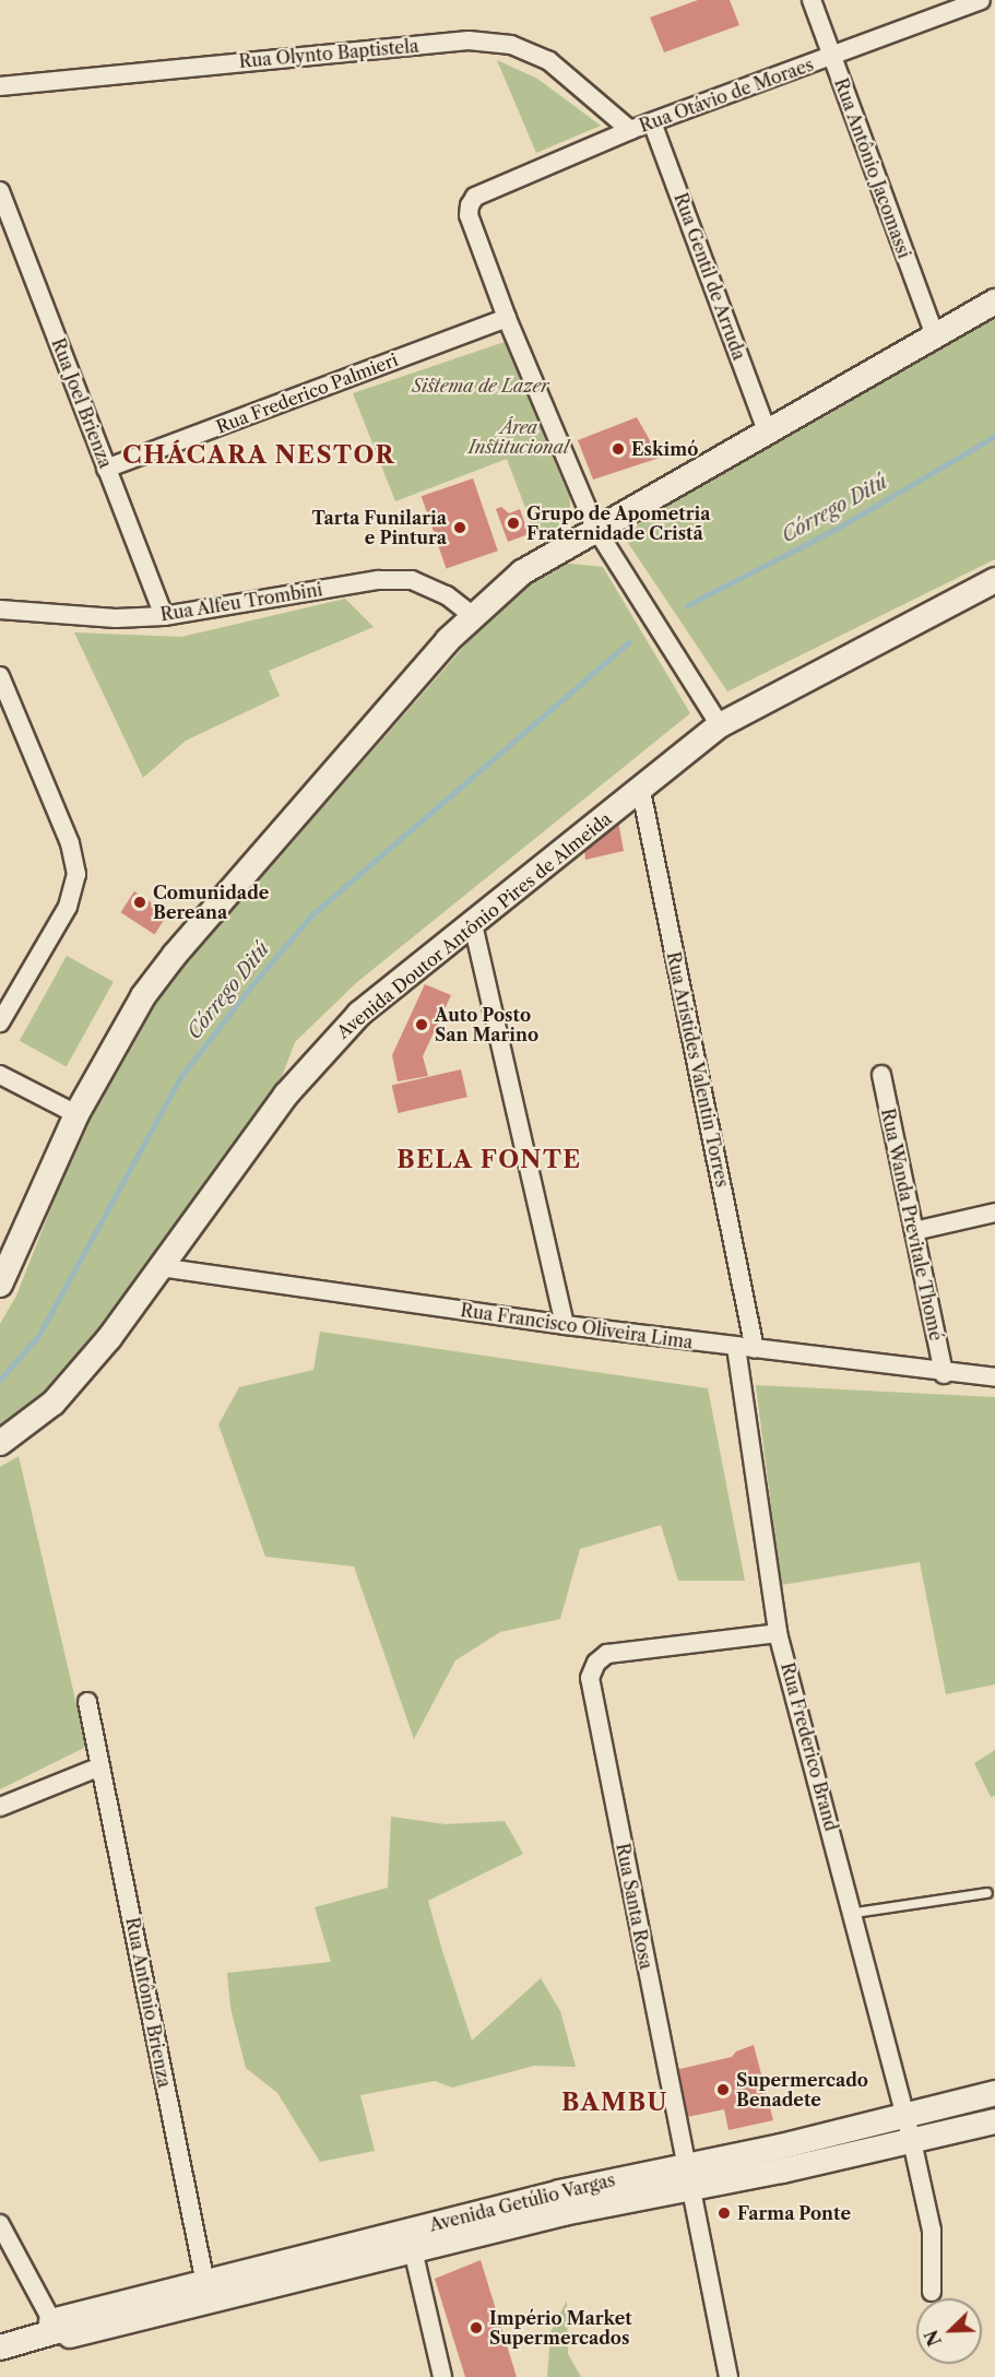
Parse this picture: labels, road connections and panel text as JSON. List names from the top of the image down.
{
  "streets": {
    "main road": ["Avenida Doutor Antônio Pires de Almeida", "Avenida Getúlio Vargas"],
    "street": [
      "Rua Olynto Baptistela",
      "Rua Otávio de Moraes",
      "Rua Antônio Jacomassi",
      "Rua Gentil de Arruda",
      "Rua Frederico Palmieri",
      "Rua Joel Brienza",
      "Rua Alfeu Trombini",
      "Rua Aristides Valentin Torres",
      "Rua Wanda Previtale Thomé",
      "Rua Francisco Oliveira Lima",
      "Rua Frederico Brand",
      "Rua Santa Rosa",
      "Rua Antônio Brienza"
    ]
  },
  "crossings": [
    ["Rua Olynto Baptistela", "Rua Otávio de Moraes"],
    ["Rua Otávio de Moraes", "Rua Antônio Jacomassi"],
    ["Rua Otávio de Moraes", "Rua Gentil de Arruda"],
    ["Rua Otávio de Moraes", "Rua Frederico Palmieri"],
    ["Rua Frederico Palmieri", "Rua Joel Brienza"],
    ["Rua Joel Brienza", "Rua Alfeu Trombini"],
    ["Avenida Doutor Antônio Pires de Almeida", "Rua Aristides Valentin Torres"],
    ["Avenida Doutor Antônio Pires de Almeida", "Rua Francisco Oliveira Lima"],
    ["Rua Aristides Valentin Torres", "Rua Francisco Oliveira Lima"],
    ["Rua Wanda Previtale Thomé", "Rua Francisco Oliveira Lima"],
    ["Rua Francisco Oliveira Lima", "Rua Frederico Brand"],
    ["Rua Frederico Brand", "Rua Santa Rosa"],
    ["Rua Frederico Brand", "Avenida Getúlio Vargas"],
    ["Rua Santa Rosa", "Avenida Getúlio Vargas"],
    ["Rua Antônio Brienza", "Avenida Getúlio Vargas"]
  ],
  "districts": ["CHÁCARA NESTOR", "BELA FONTE", "BAMBU"],
  "water": ["Córrego Ditú"],
  "parks": ["Sistema de Lazer", "Área Institucional"],
  "places": [
    "Eskimó",
    "Grupo de Apometria Fraternidade Cristã",
    "Tarta Funilaria e Pintura",
    "Comunidade Bereana",
    "Auto Posto San Marino",
    "Supermercado Benadete",
    "Farma Ponte",
    "Império Market Supermercados"
  ],
  "north": "bottom left"
}
